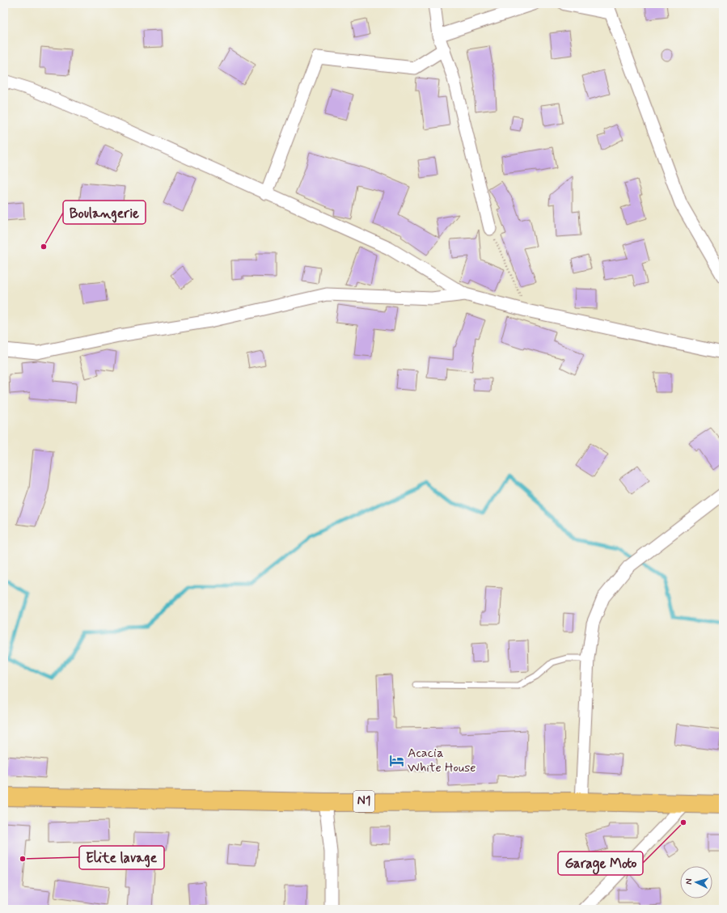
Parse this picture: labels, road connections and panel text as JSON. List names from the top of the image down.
{
  "streets": {
    "highway": ["N1"]
  },
  "places": {
    "other": ["Boulangerie", "Garage Moto", "Elite lavage"],
    "hotel": ["Acacia White House"]
  },
  "north": "left"
}
